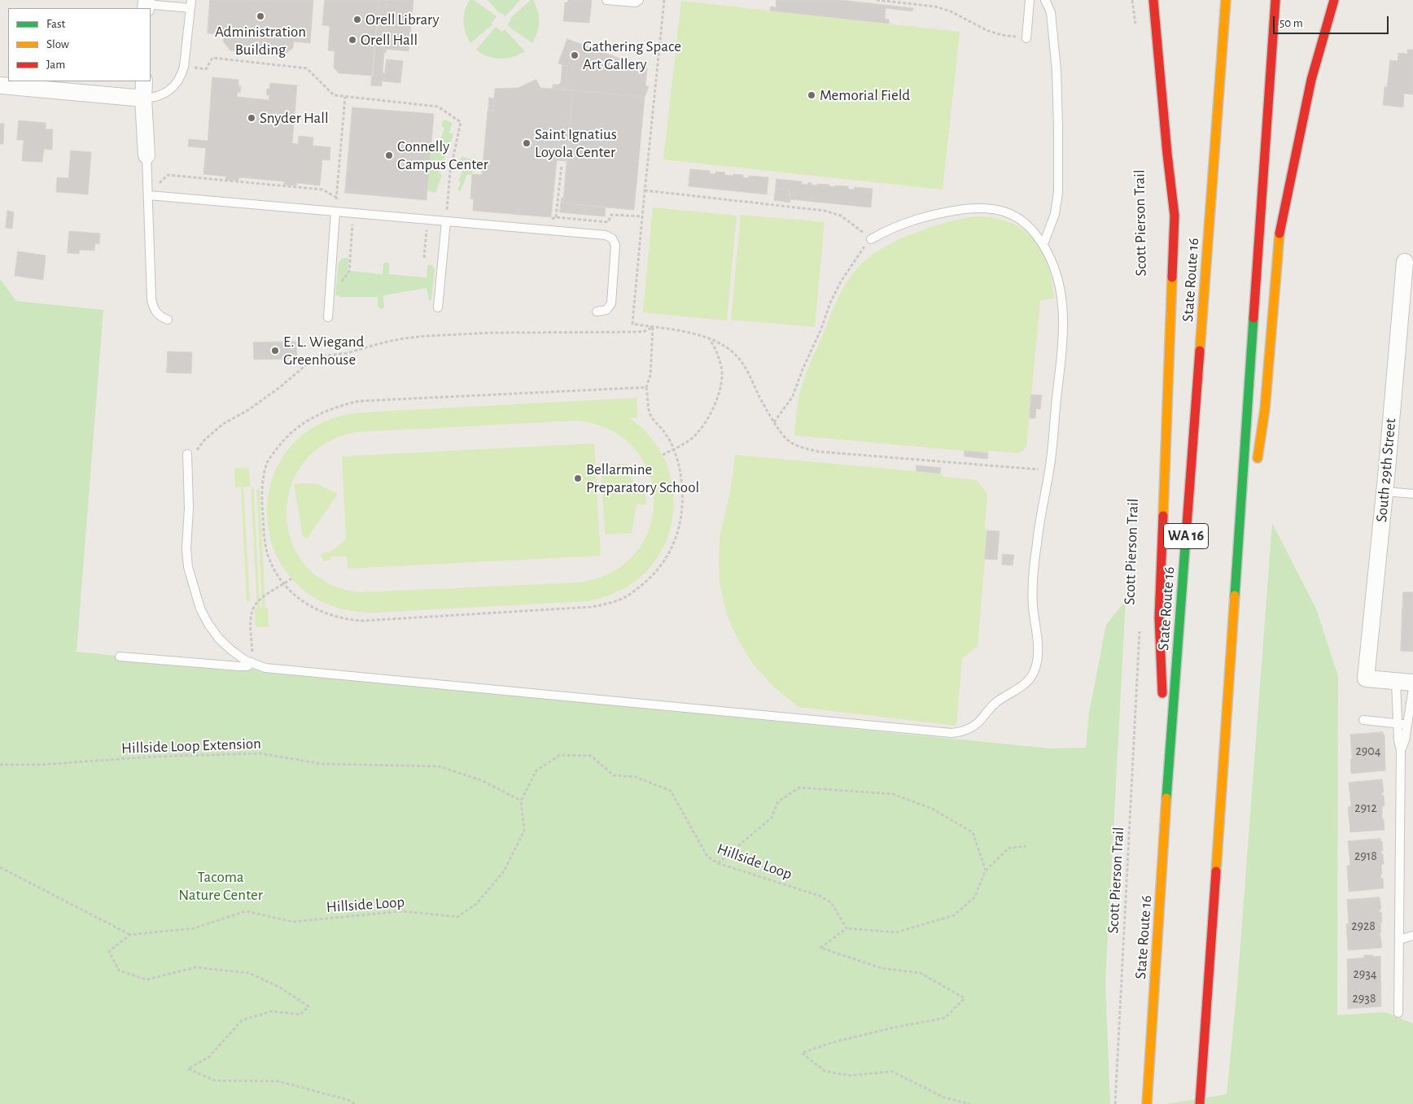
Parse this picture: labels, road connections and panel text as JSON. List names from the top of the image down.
{
  "streets": {
    "highway": ["State Route 16", "WA 16"],
    "street": ["South 29th Street"],
    "path": ["Scott Pierson Trail", "Hillside Loop Extension", "Hillside Loop"]
  },
  "crossings": [
    ["Hillside Loop Extension", "Hillside Loop"]
  ],
  "parks": ["Tacoma Nature Center"],
  "places": [
    "Administration Building",
    "Orell Library",
    "Orell Hall",
    "Gathering Space Art Gallery",
    "Memorial Field",
    "Snyder Hall",
    "Saint Ignatius Loyola Center",
    "Connelly Campus Center",
    "E. L. Wiegand Greenhouse",
    "Bellarmine Preparatory School"
  ],
  "house_numbers": [
    "2904",
    "2912",
    "2918",
    "2928",
    "2934",
    "2938"
  ],
  "legend": ["Fast", "Slow", "Jam"],
  "scale_bar": "50 m"
}
